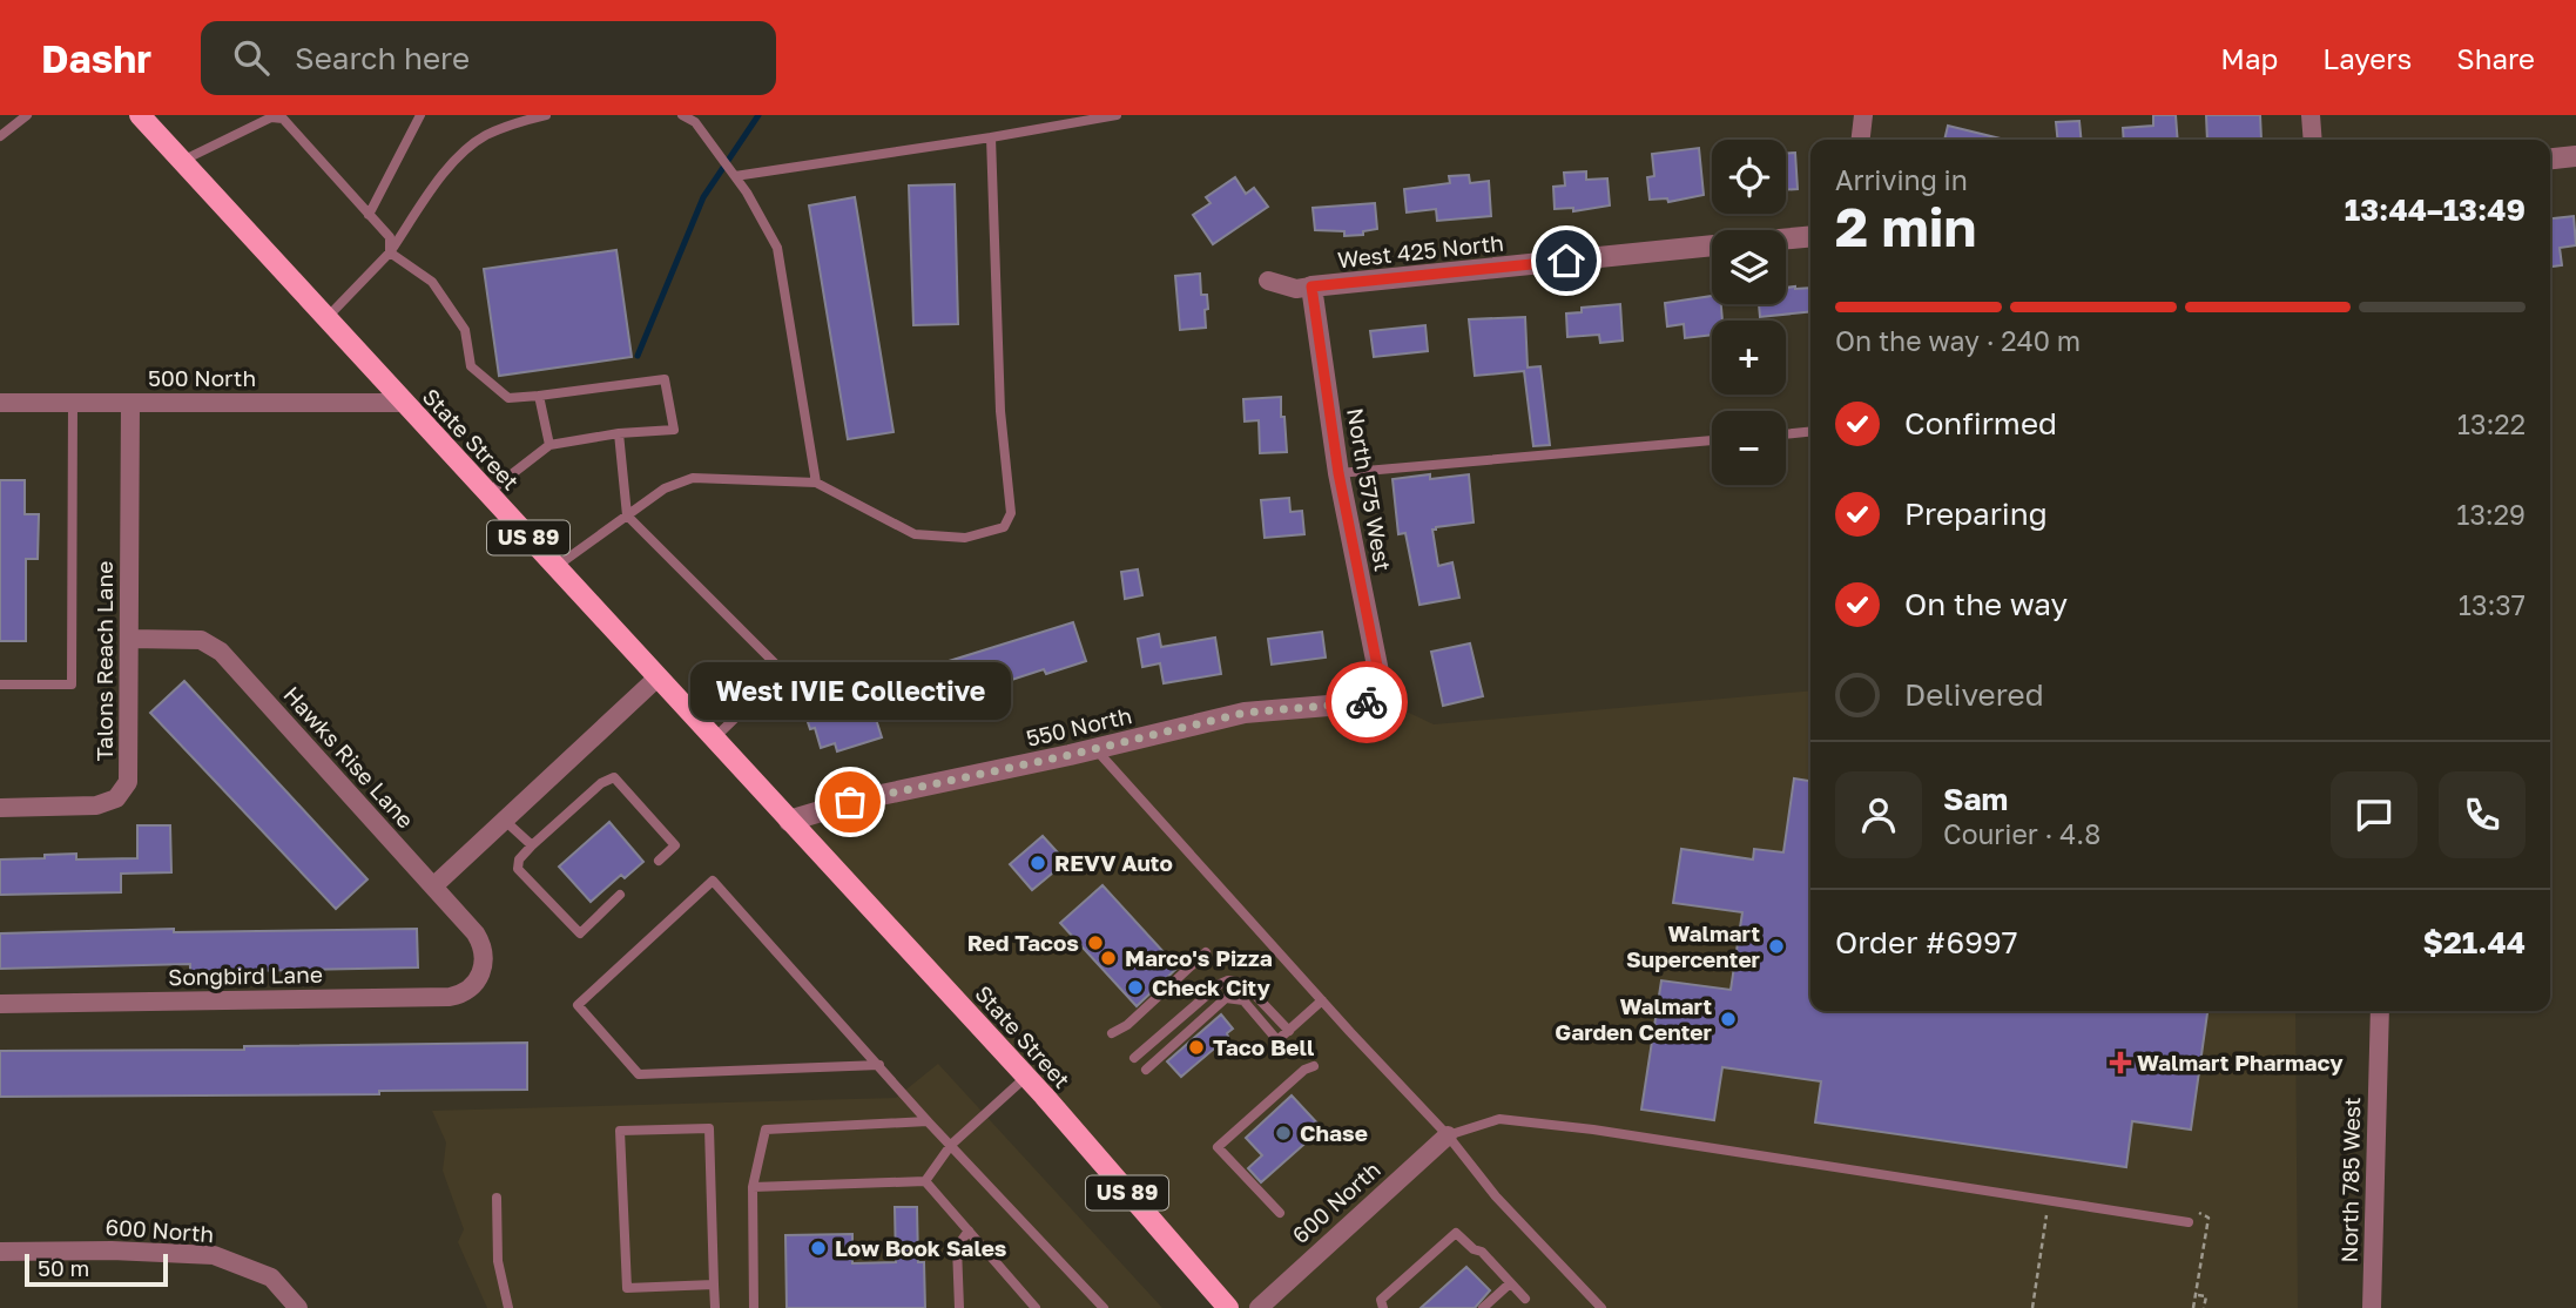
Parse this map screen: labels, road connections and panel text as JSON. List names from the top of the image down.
{
  "streets": {
    "main road": ["State Street", "US 89"],
    "street": [
      "West 425 North",
      "500 North",
      "North 575 West",
      "Talons Reach Lane",
      "550 North",
      "Hawks Rise Lane",
      "Songbird Lane",
      "North 785 West",
      "600 North"
    ]
  },
  "crossings": [
    ["West 425 North", "North 575 West"],
    ["500 North", "State Street"],
    ["500 North", "Talons Reach Lane"],
    ["State Street", "550 North"],
    ["North 575 West", "550 North"],
    ["Talons Reach Lane", "Hawks Rise Lane"],
    ["Hawks Rise Lane", "Songbird Lane"]
  ],
  "places": {
    "other": [
      "West IVIE Collective",
      "REVV Auto",
      "Red Tacos",
      "Walmart Supercenter",
      "Marco's Pizza",
      "Check City",
      "Walmart Garden Center",
      "Taco Bell",
      "Chase",
      "Low Book Sales"
    ],
    "health": ["Walmart Pharmacy"]
  },
  "scale_bar": "50 m",
  "page": {
    "header": "Dashr",
    "search": "Search here",
    "nav": ["Map", "Layers", "Share"],
    "map_buttons": ["+", "−"],
    "heading": ["2 min", "Arriving in", "13:44–13:49"],
    "panel": [
      "Sam",
      "Courier · 4.8",
      "Order #6997",
      "$21.44"
    ],
    "bar": "On the way · 240 m",
    "list": [
      ["Confirmed", "13:22"],
      ["Preparing", "13:29"],
      ["On the way", "13:37"],
      "Delivered"
    ],
    "bubble": "West IVIE Collective",
    "scale": "50 m"
  }
}
